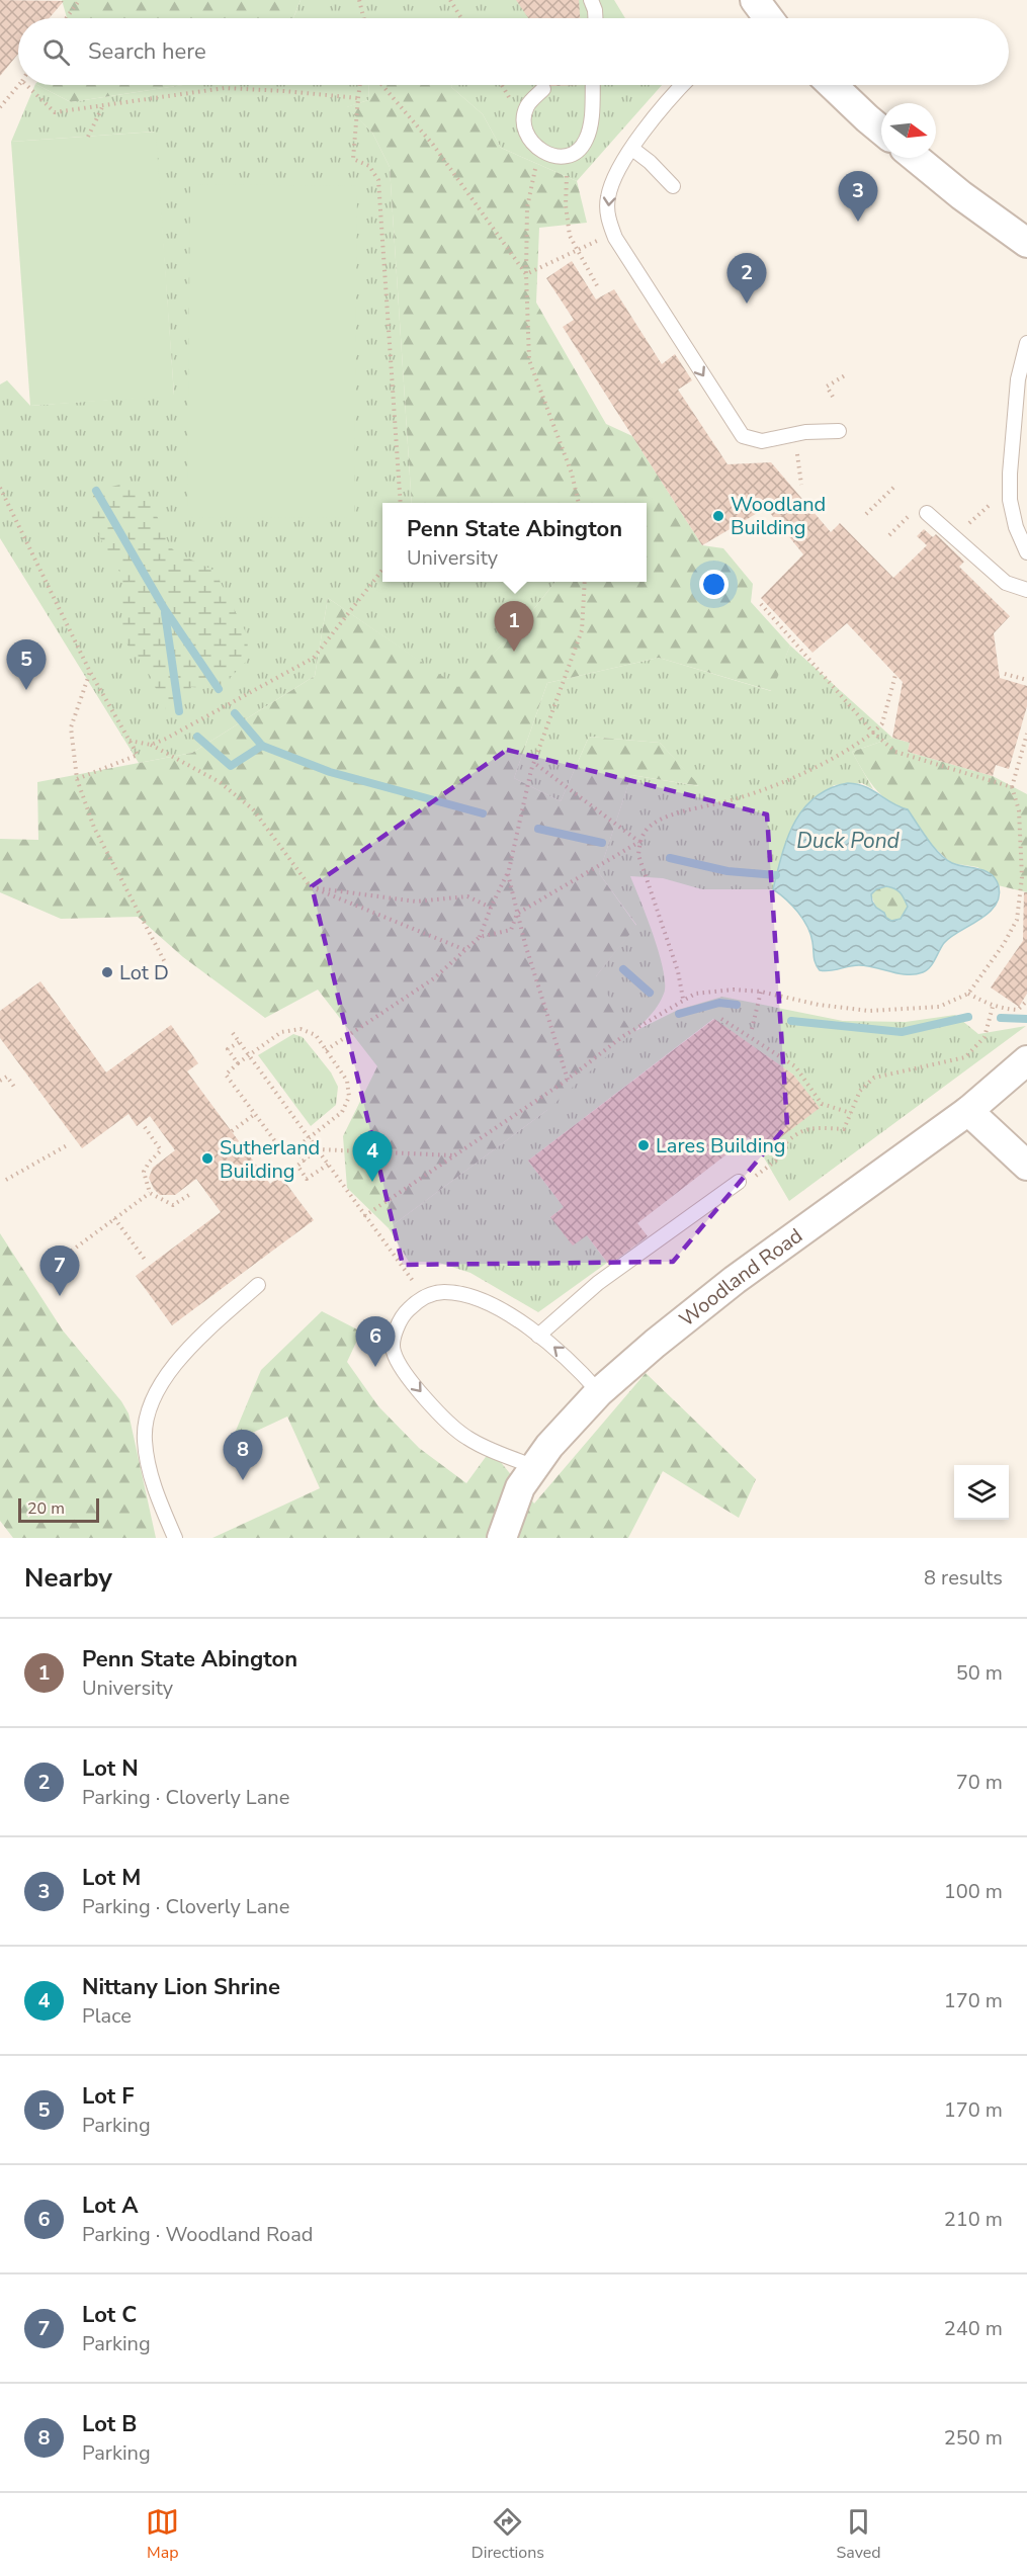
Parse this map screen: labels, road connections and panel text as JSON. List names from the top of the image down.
{
  "streets": {
    "street": ["Woodland Road"]
  },
  "water": ["Duck Pond"],
  "places": [
    "Woodland Building",
    "Lot D",
    "Lares Building",
    "Sutherland Building"
  ],
  "scale_bar": "20 m",
  "north": "right",
  "page": {
    "search": "Search here",
    "pins": [
      "3",
      "2",
      "1",
      "5",
      "4",
      "7",
      "6",
      "8"
    ],
    "popup": ["Penn State Abington", "University"],
    "scale": "20 m",
    "heading": ["Nearby", "8 results"],
    "list": [
      {
        "mark": "1",
        "name": "Penn State Abington",
        "note": "University",
        "value": "50 m"
      },
      {
        "mark": "2",
        "name": "Lot N",
        "note": "Parking · Cloverly Lane",
        "value": "70 m"
      },
      {
        "mark": "3",
        "name": "Lot M",
        "note": "Parking · Cloverly Lane",
        "value": "100 m"
      },
      {
        "mark": "4",
        "name": "Nittany Lion Shrine",
        "note": "Place",
        "value": "170 m"
      },
      {
        "mark": "5",
        "name": "Lot F",
        "note": "Parking",
        "value": "170 m"
      },
      {
        "mark": "6",
        "name": "Lot A",
        "note": "Parking · Woodland Road",
        "value": "210 m"
      },
      {
        "mark": "7",
        "name": "Lot C",
        "note": "Parking",
        "value": "240 m"
      },
      {
        "mark": "8",
        "name": "Lot B",
        "note": "Parking",
        "value": "250 m"
      }
    ],
    "nav": ["Map", "Directions", "Saved"]
  }
}
